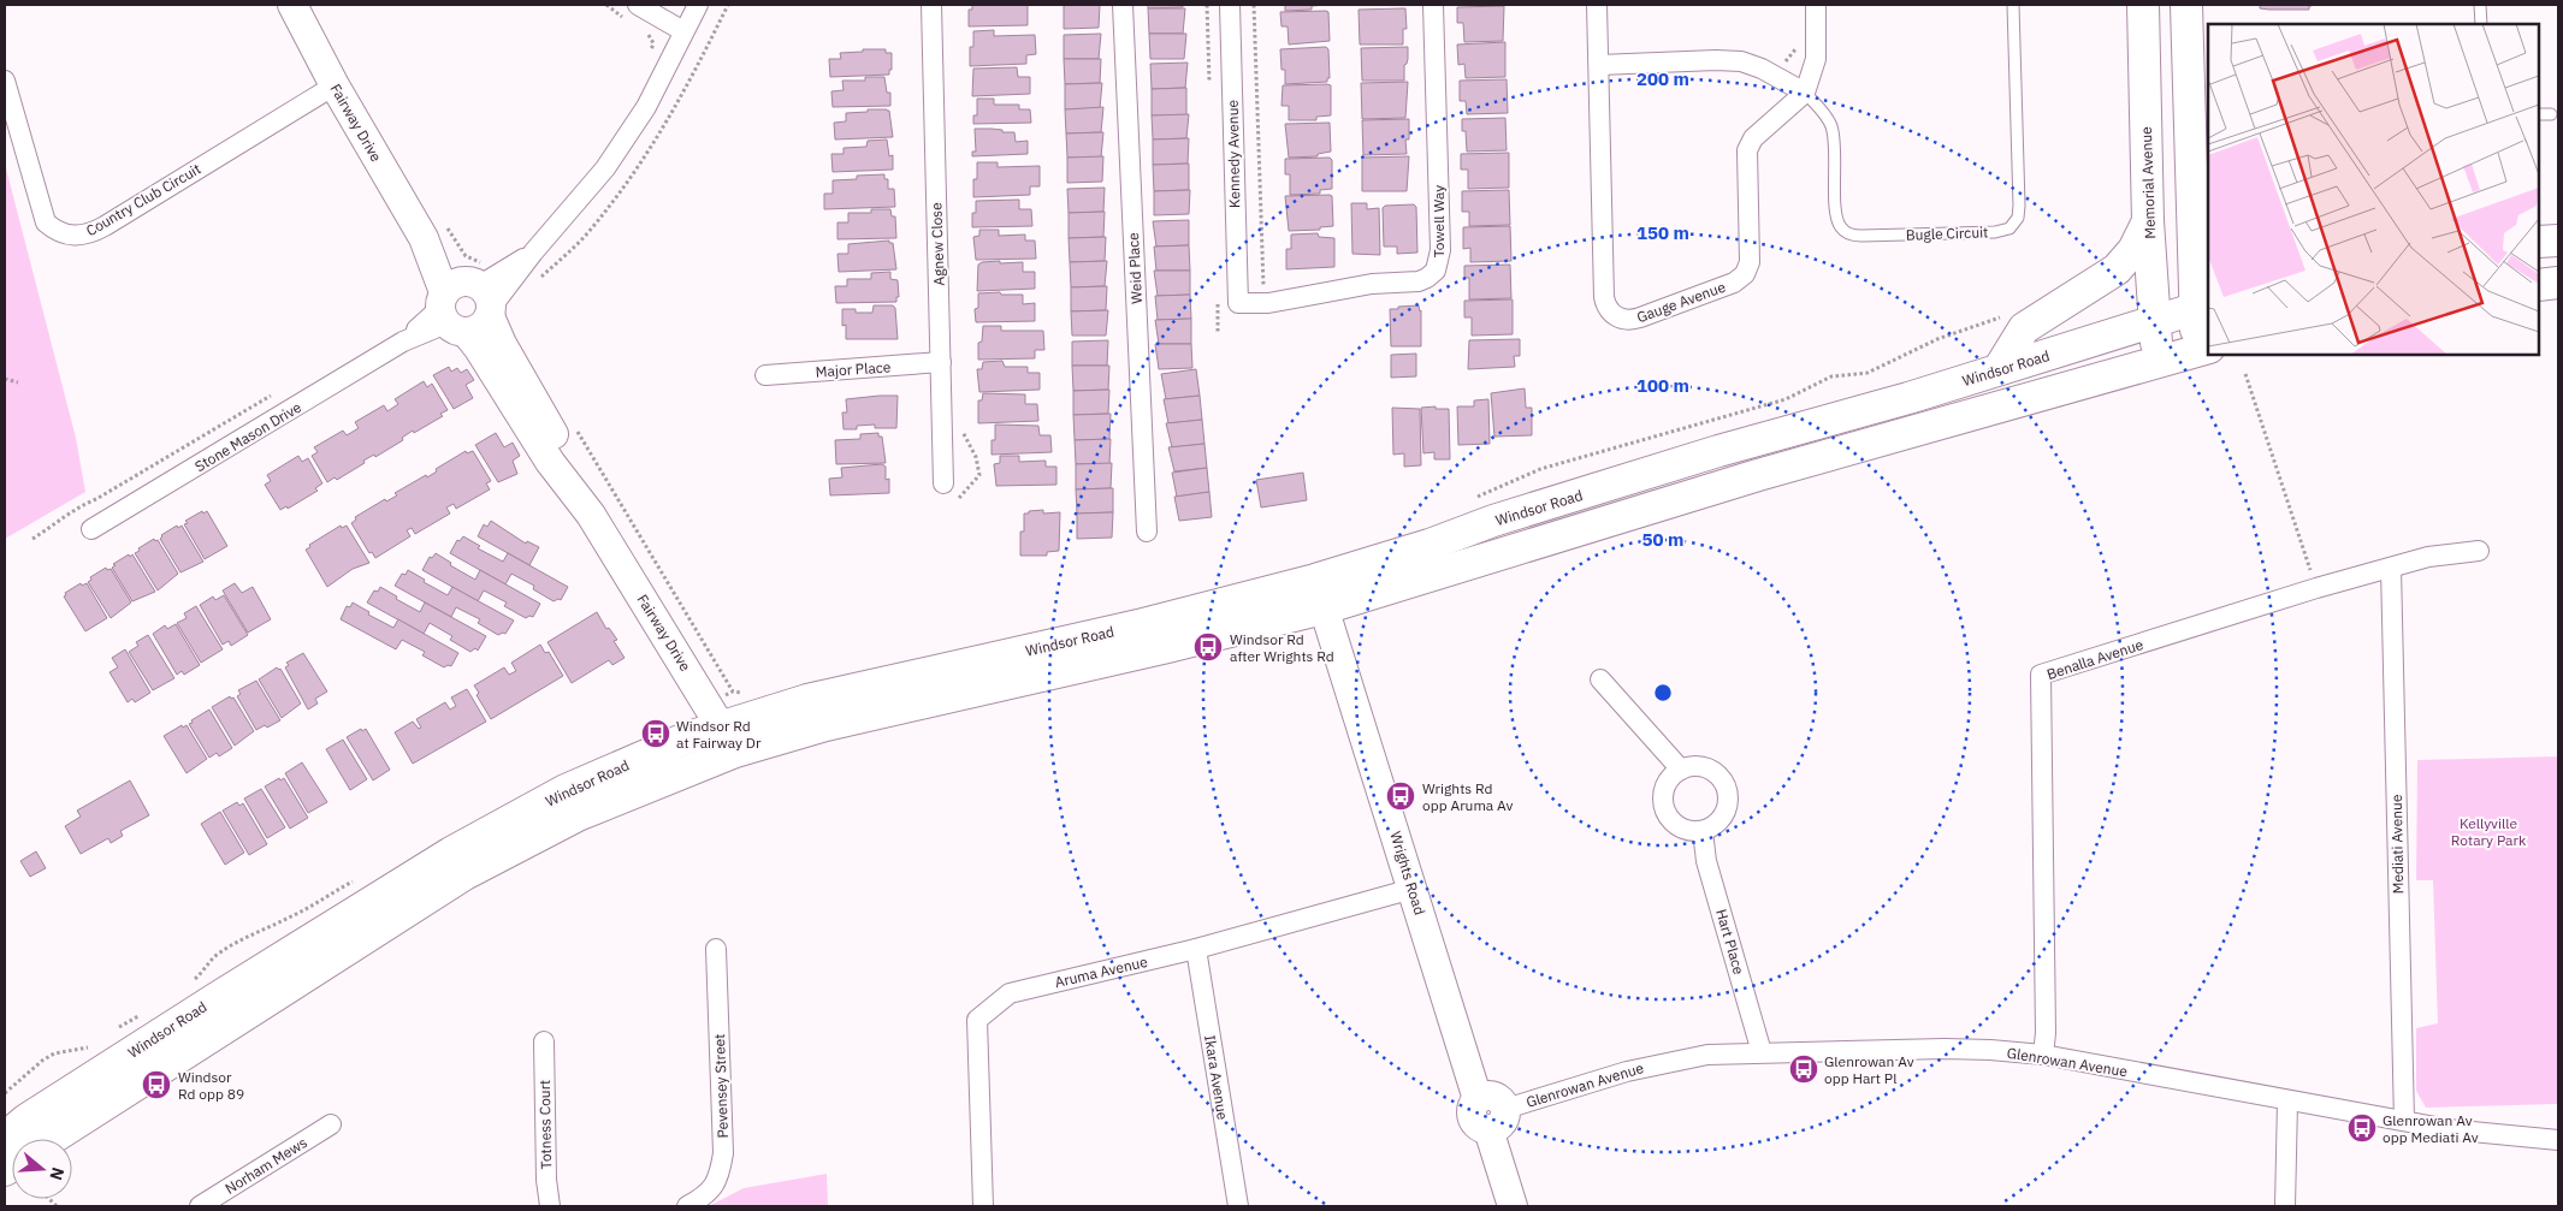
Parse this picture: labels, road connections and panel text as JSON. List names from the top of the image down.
{
  "streets": {
    "main road": ["Memorial Avenue", "Windsor Road"],
    "street": [
      "Fairway Drive",
      "Kennedy Avenue",
      "Country Club Circuit",
      "Towell Way",
      "Agnew Close",
      "Weid Place",
      "Gauge Avenue",
      "Major Place",
      "Stone Mason Drive",
      "Benalla Avenue",
      "Mediati Avenue",
      "Wrights Road",
      "Hart Place",
      "Aruma Avenue",
      "Glenrowan Avenue",
      "Ikara Avenue",
      "Pevensey Street",
      "Totness Court",
      "Norham Mews"
    ],
    "lane": ["Bugle Circuit"]
  },
  "crossings": [
    ["Fairway Drive", "Country Club Circuit"],
    ["Fairway Drive", "Windsor Road"],
    ["Fairway Drive", "Stone Mason Drive"],
    ["Kennedy Avenue", "Towell Way"],
    ["Memorial Avenue", "Windsor Road"],
    ["Bugle Circuit", "Gauge Avenue"],
    ["Agnew Close", "Major Place"],
    ["Windsor Road", "Wrights Road"],
    ["Benalla Avenue", "Mediati Avenue"],
    ["Benalla Avenue", "Glenrowan Avenue"],
    ["Mediati Avenue", "Glenrowan Avenue"],
    ["Wrights Road", "Aruma Avenue"],
    ["Wrights Road", "Glenrowan Avenue"],
    ["Hart Place", "Glenrowan Avenue"],
    ["Aruma Avenue", "Ikara Avenue"]
  ],
  "parks": ["Kellyville Rotary Park"],
  "places": {
    "bus stop": [
      "Windsor Rd after Wrights Rd",
      "Windsor Rd at Fairway Dr",
      "Wrights Rd opp Aruma Av",
      "Glenrowan Av opp Hart Pl",
      "Windsor Rd opp 89",
      "Glenrowan Av opp Mediati Av"
    ]
  },
  "north": "right",
  "rings": [
    "200 m",
    "150 m",
    "100 m",
    "50 m"
  ]
}
